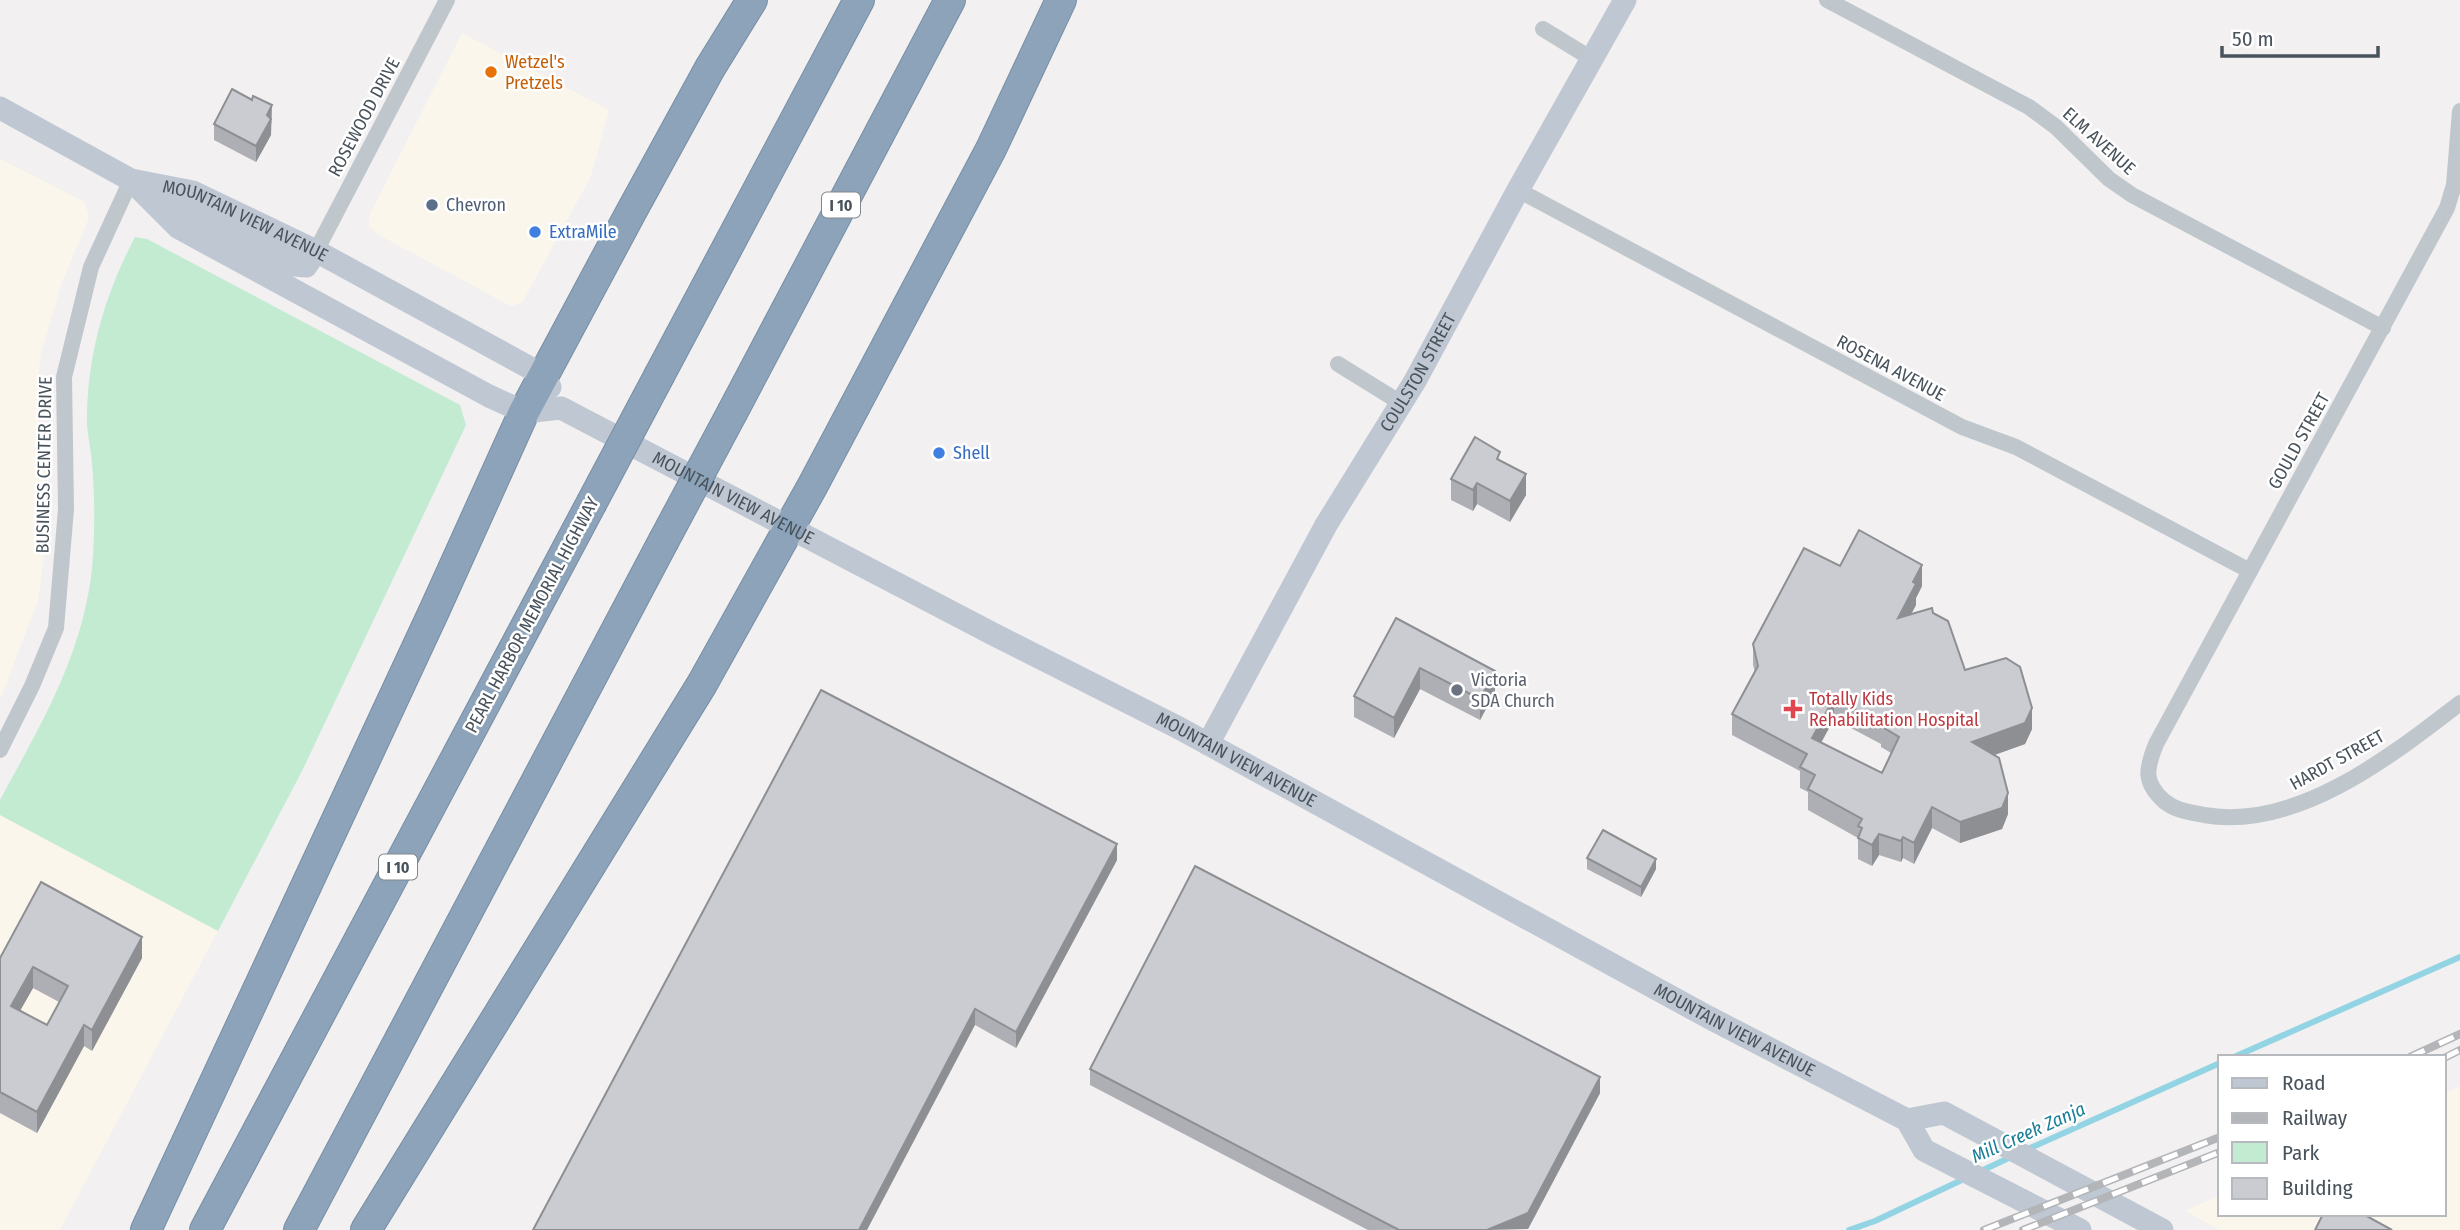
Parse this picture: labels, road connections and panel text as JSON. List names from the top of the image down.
{
  "streets": {
    "highway": ["I 10", "PEARL HARBOR MEMORIAL HIGHWAY"],
    "main road": ["MOUNTAIN VIEW AVENUE", "COULSTON STREET"],
    "street": [
      "ROSEWOOD DRIVE",
      "ELM AVENUE",
      "ROSENA AVENUE",
      "GOULD STREET",
      "BUSINESS CENTER DRIVE",
      "HARDT STREET"
    ]
  },
  "crossings": [
    ["ROSEWOOD DRIVE", "MOUNTAIN VIEW AVENUE"],
    ["ELM AVENUE", "GOULD STREET"],
    ["MOUNTAIN VIEW AVENUE", "COULSTON STREET"],
    ["MOUNTAIN VIEW AVENUE", "BUSINESS CENTER DRIVE"],
    ["ROSENA AVENUE", "COULSTON STREET"],
    ["ROSENA AVENUE", "GOULD STREET"],
    ["GOULD STREET", "HARDT STREET"]
  ],
  "water": ["Mill Creek Zanja"],
  "places": {
    "other": [
      "Wetzel's Pretzels",
      "Chevron",
      "ExtraMile",
      "Shell",
      "Victoria SDA Church"
    ],
    "health": ["Totally Kids Rehabilitation Hospital"]
  },
  "legend": [
    "Road",
    "Railway",
    "Park",
    "Building"
  ],
  "scale_bar": "50 m"
}
